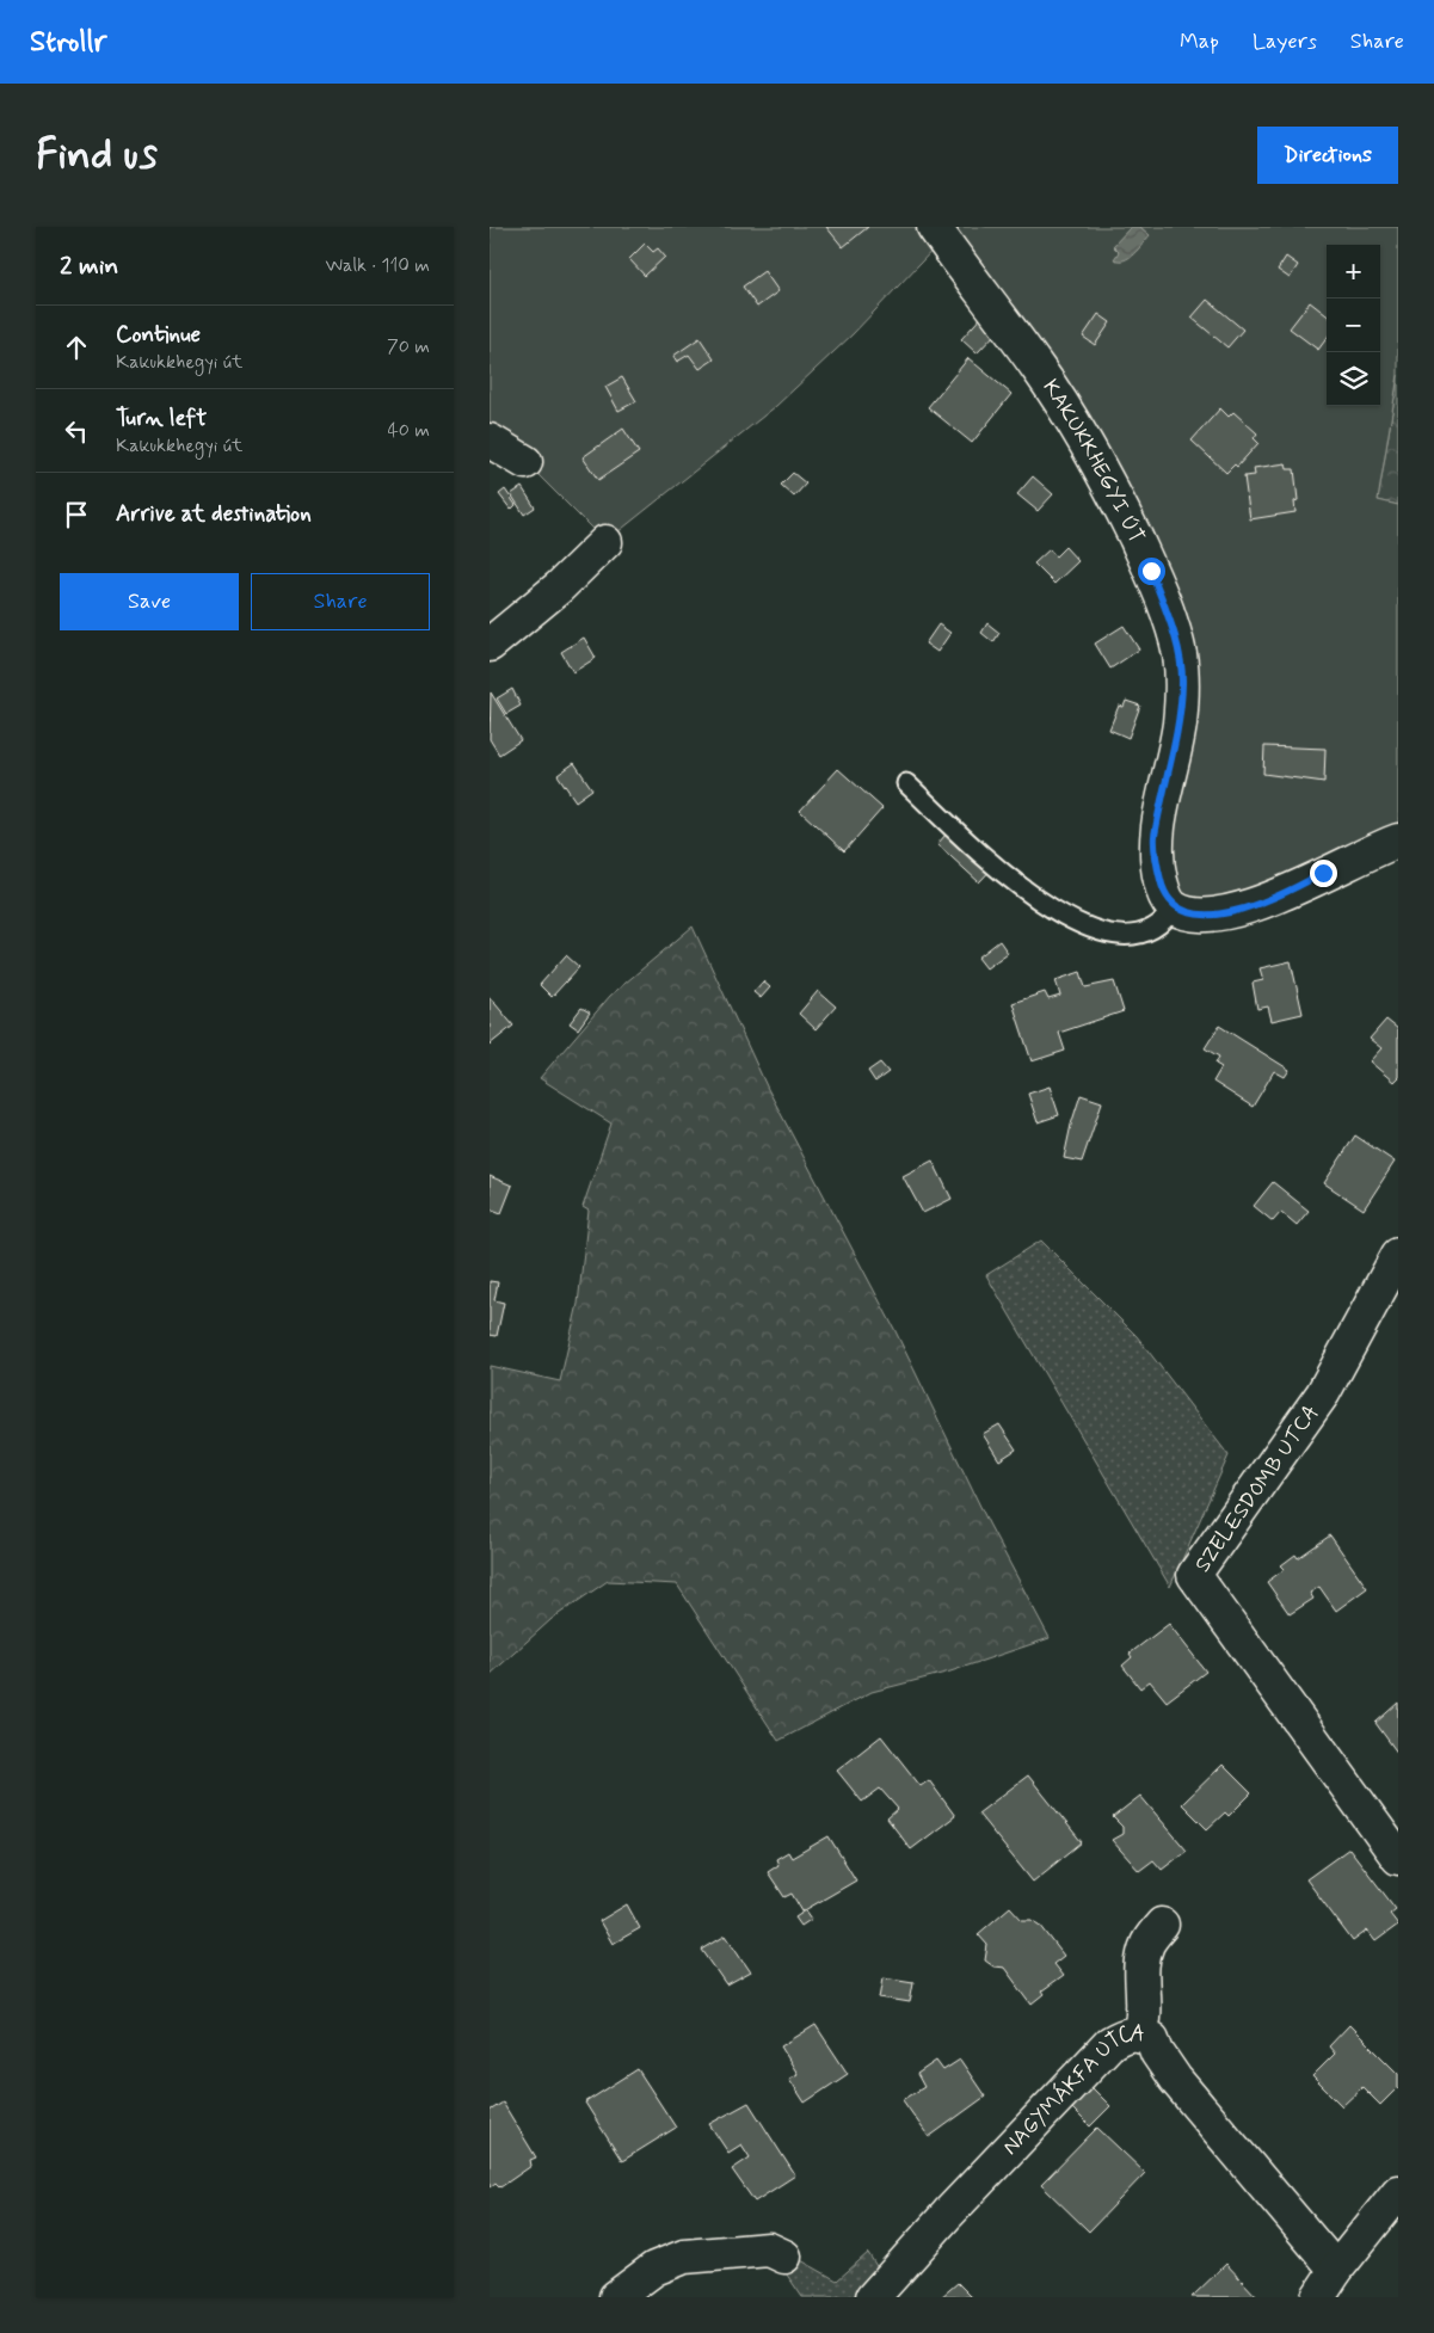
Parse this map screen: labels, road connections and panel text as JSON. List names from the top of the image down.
{
  "streets": {
    "street": ["KAKUKKHEGYI ÚT", "SZELESDOMB UTCA", "NAGYMÁKFA UTCA"]
  },
  "page": {
    "header": "Strollr",
    "nav": ["Map", "Layers", "Share"],
    "buttons": [
      "Directions",
      ["Save", "Share"]
    ],
    "title": "Find us",
    "heading": ["2 min", "Walk · 110 m"],
    "map_buttons": ["+", "−"],
    "list": [
      ["Continue", "Kakukkhegyi út", "70 m"],
      ["Turn left", "Kakukkhegyi út", "40 m"],
      "Arrive at destination"
    ]
  }
}
